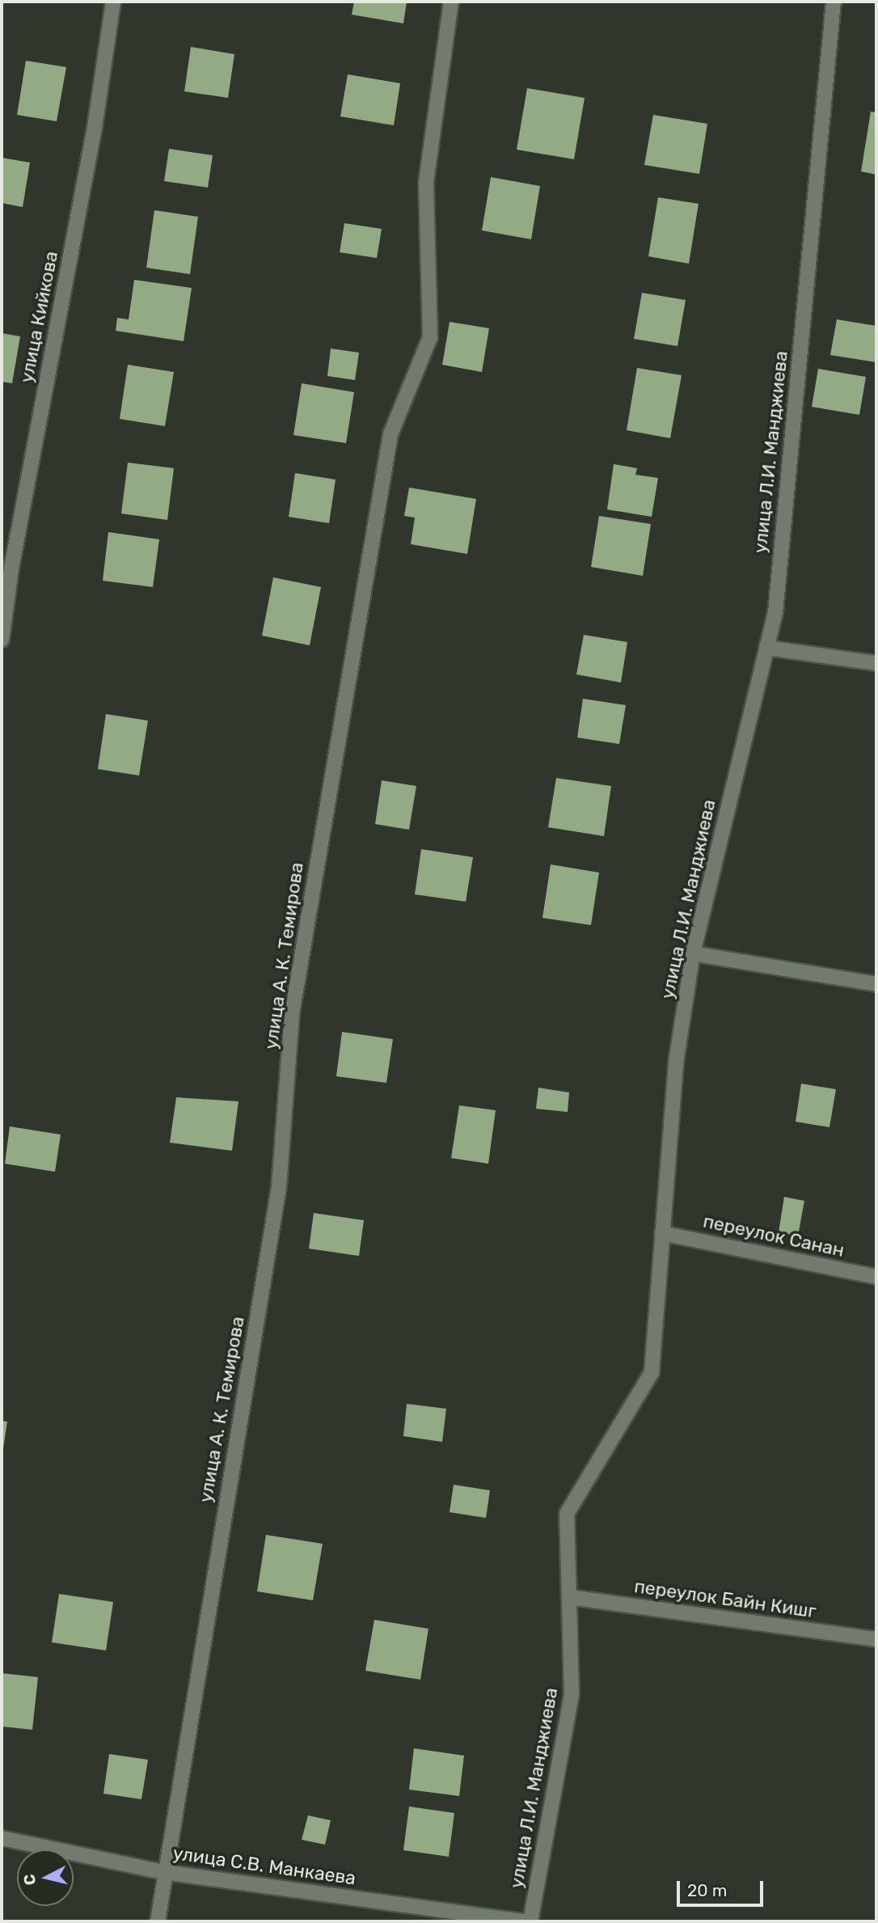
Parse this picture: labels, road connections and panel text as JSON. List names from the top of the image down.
{
  "streets": {
    "street": [
      "улица Кийкова",
      "улица Л.И. Манджиева",
      "улица А. К. Темирова",
      "переулок Санан",
      "переулок Байн Кишг",
      "улица С.В. Манкаева"
    ]
  },
  "crossings": [
    ["улица Л.И. Манджиева", "переулок Санан"],
    ["улица Л.И. Манджиева", "переулок Байн Кишг"],
    ["улица А. К. Темирова", "улица С.В. Манкаева"]
  ],
  "scale_bar": "20 m",
  "north": "left"
}
